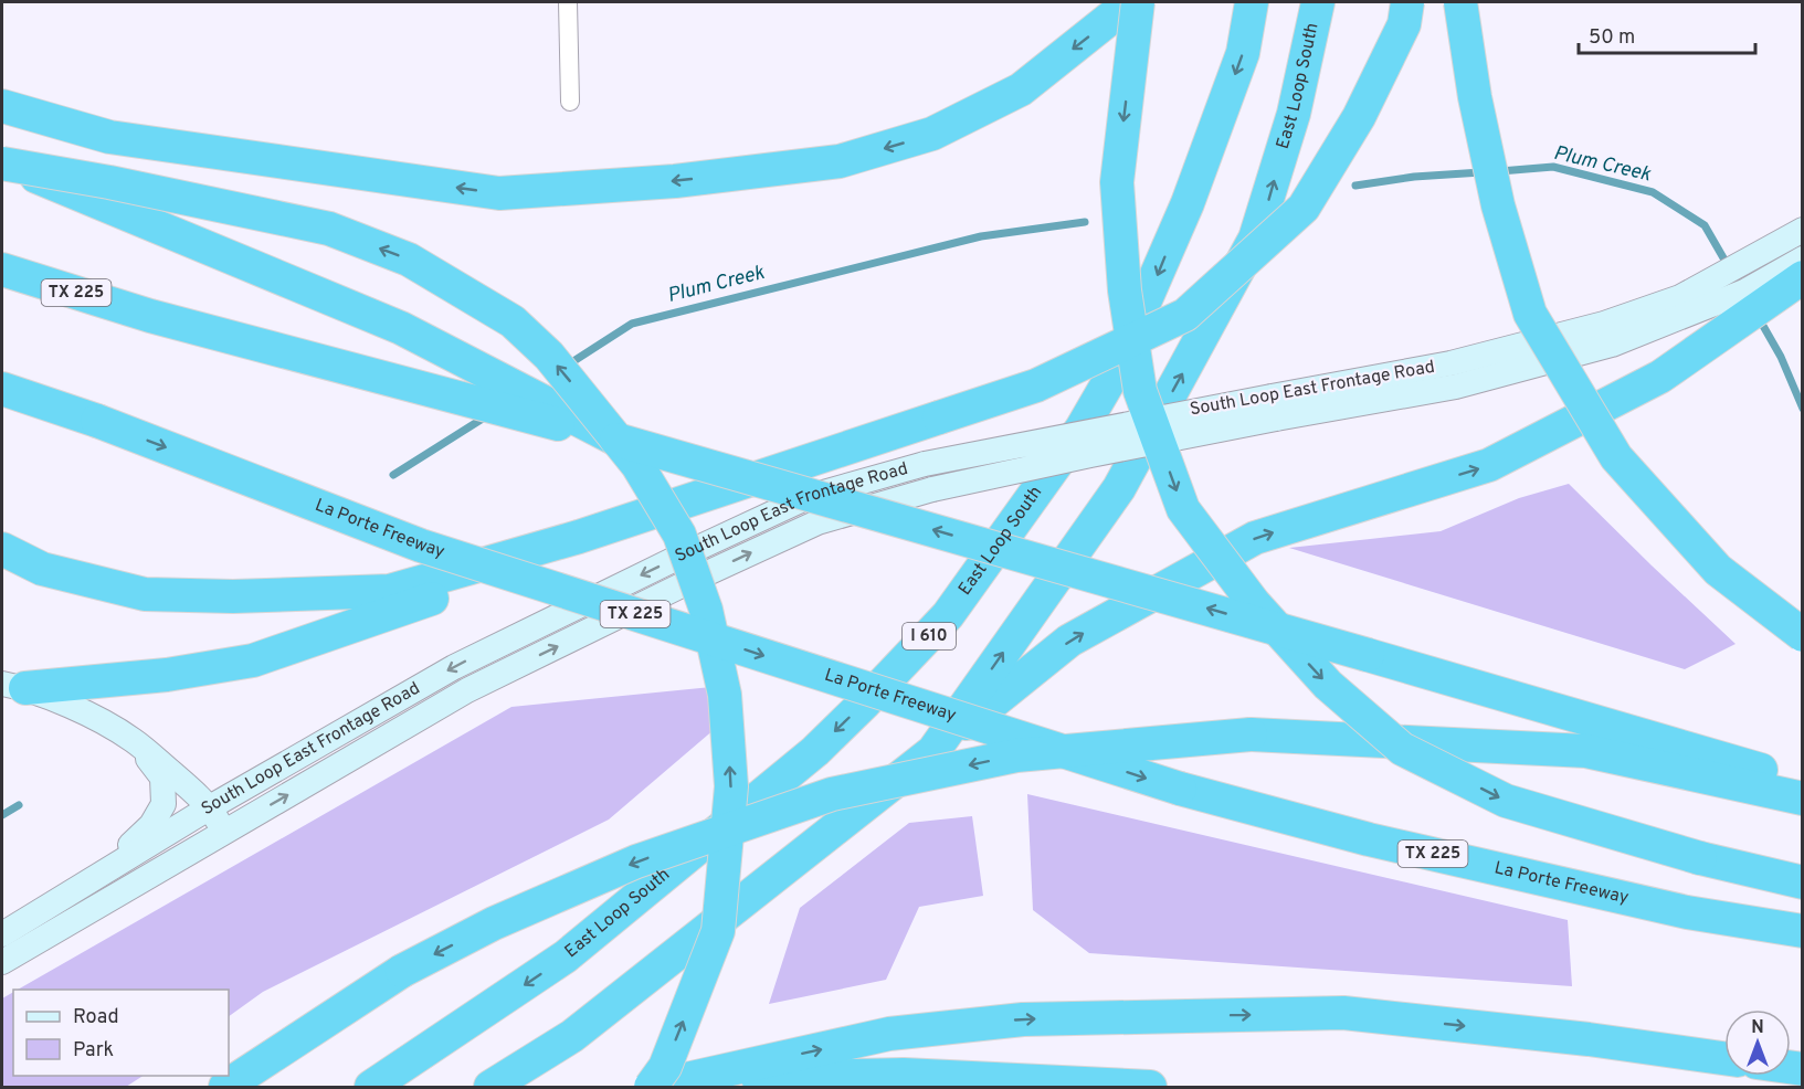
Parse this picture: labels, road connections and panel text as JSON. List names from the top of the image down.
{
  "streets": {
    "highway": [
      "East Loop South",
      "TX 225",
      "La Porte Freeway",
      "I 610"
    ],
    "main road": ["South Loop East Frontage Road"]
  },
  "water": ["Plum Creek"],
  "legend": ["Road", "Park"],
  "scale_bar": "50 m",
  "north": "top"
}
